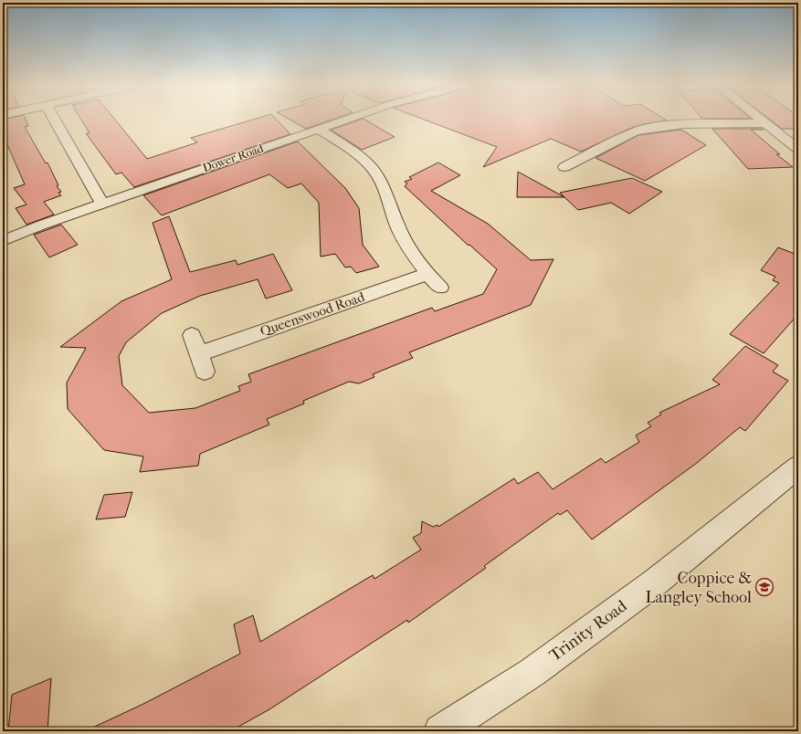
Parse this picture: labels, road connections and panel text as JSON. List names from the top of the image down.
{
  "streets": {
    "street": ["Dower Road", "Queenswood Road", "Trinity Road"]
  },
  "places": {
    "school or university": ["Coppice & Langley School"]
  }
}
